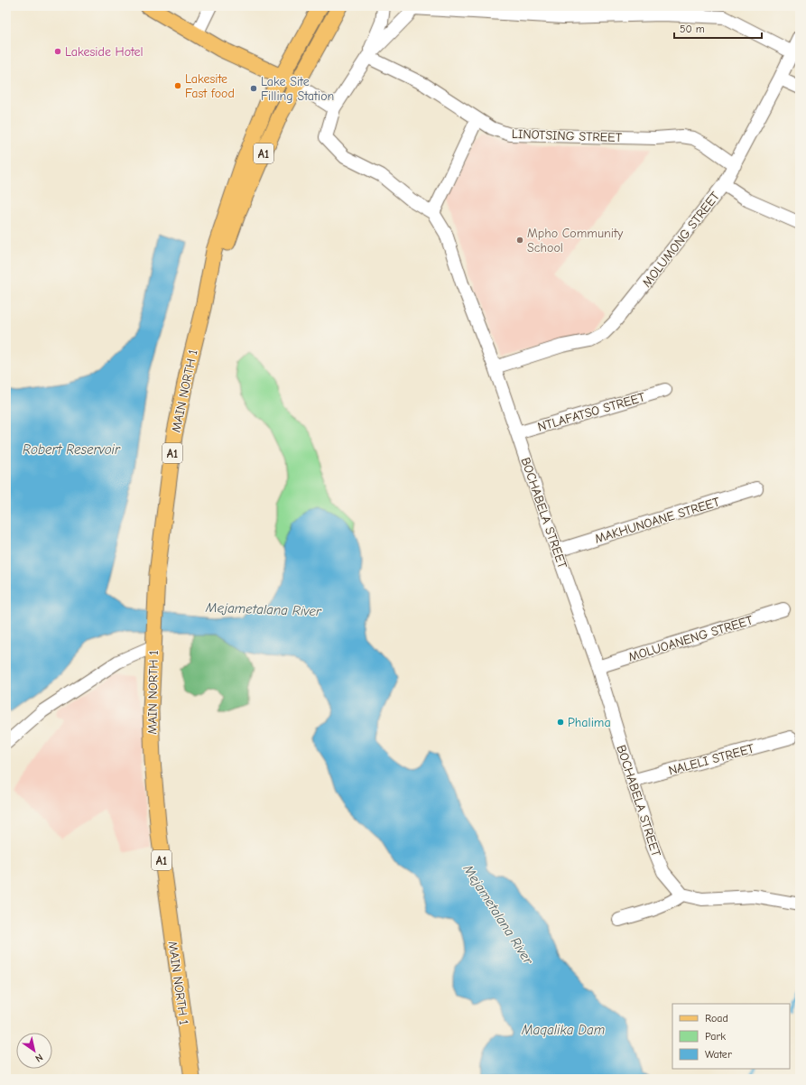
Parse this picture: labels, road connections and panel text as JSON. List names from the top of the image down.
{
  "streets": {
    "main road": ["A1", "MAIN NORTH 1"],
    "street": [
      "LINOTSING STREET",
      "MOLUMONG STREET",
      "NTLAFATSO STREET",
      "BOCHABELA STREET",
      "MAKHUNOANE STREET",
      "MOLUOANENG STREET",
      "NALELI STREET"
    ]
  },
  "crossings": [
    ["LINOTSING STREET", "MOLUMONG STREET"],
    ["MOLUMONG STREET", "BOCHABELA STREET"],
    ["NTLAFATSO STREET", "BOCHABELA STREET"],
    ["BOCHABELA STREET", "MAKHUNOANE STREET"],
    ["BOCHABELA STREET", "MOLUOANENG STREET"],
    ["BOCHABELA STREET", "NALELI STREET"]
  ],
  "water": ["Robert Reservoir", "Mejametalana River", "Maqalika Dam"],
  "places": [
    "Lakeside Hotel",
    "Lakesite Fast food",
    "Lake Site Filling Station",
    "Mpho Community School",
    "Phalima"
  ],
  "legend": ["Road", "Park", "Water"],
  "scale_bar": "50 m",
  "north": "bottom right"
}
